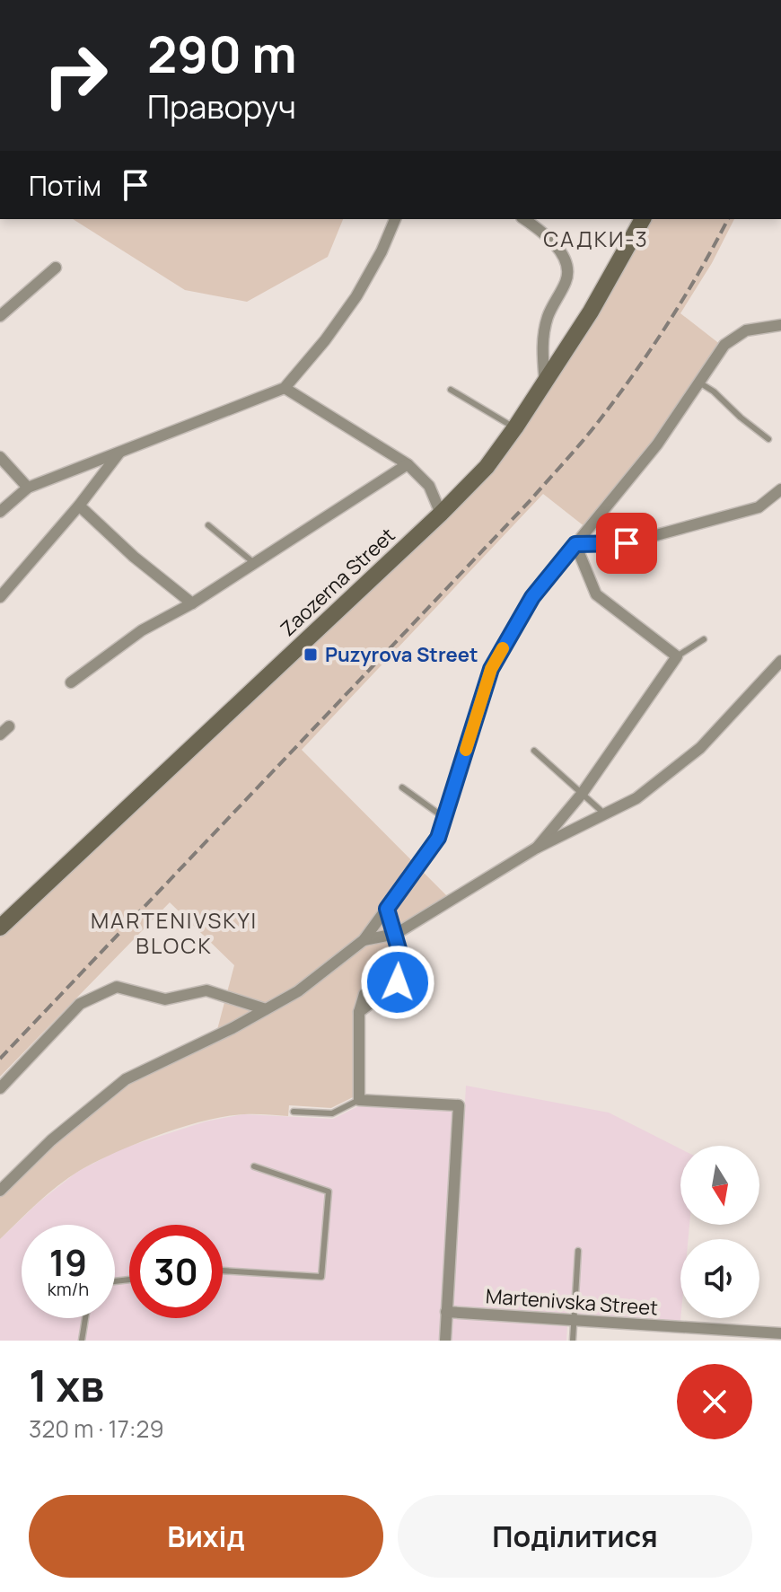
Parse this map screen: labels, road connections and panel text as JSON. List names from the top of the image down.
{
  "streets": {
    "street": ["Zaozerna Street", "Martenivska Street"]
  },
  "districts": ["САДКИ-3", "MARTENIVSKYI BLOCK"],
  "places": {
    "transit": ["Puzyrova Street"]
  },
  "north": "bottom",
  "page": {
    "turn": ["290 m", "Праворуч"],
    "then": "Потім",
    "speed": "19 km/h",
    "limit": "30",
    "heading": ["1 хв", "320 m · 17:29"],
    "buttons": ["Вихід", "Поділитися"]
  }
}
